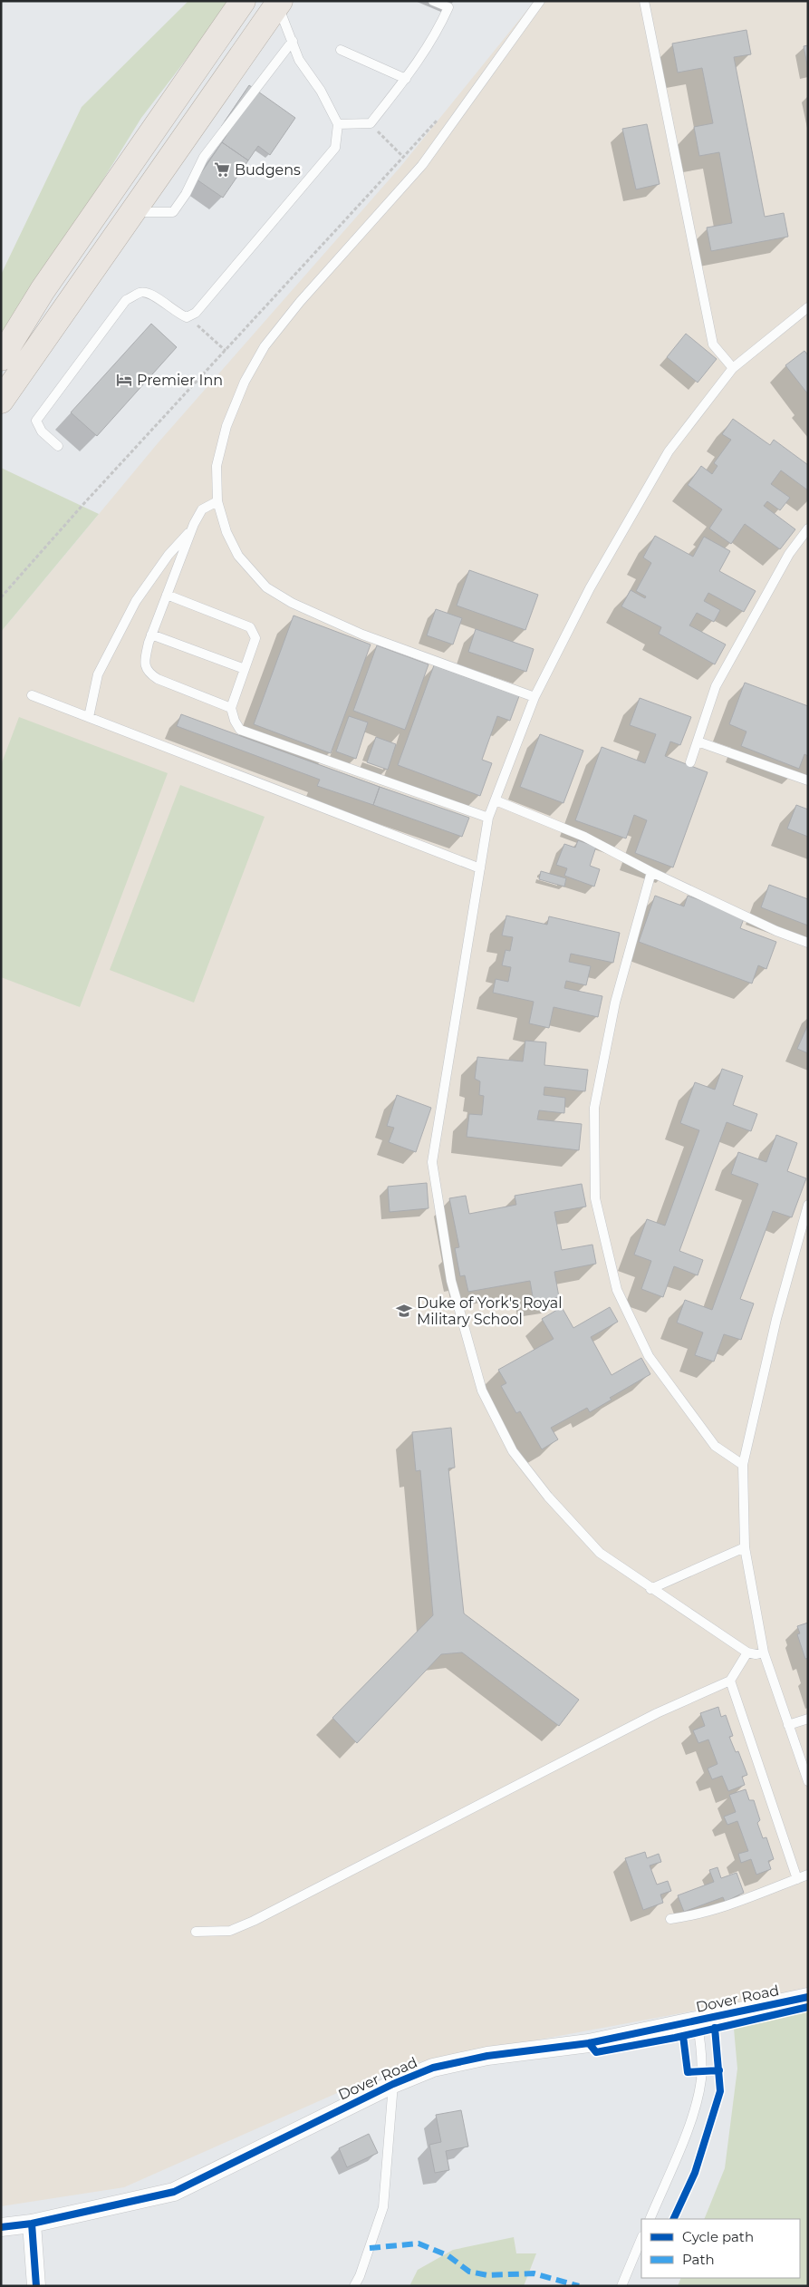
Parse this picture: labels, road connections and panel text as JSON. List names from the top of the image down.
{
  "streets": {
    "street": ["Dover Road"]
  },
  "places": {
    "supermarket": ["Budgens"],
    "hotel": ["Premier Inn"],
    "school or university": ["Duke of York's Royal Military School"]
  },
  "legend": ["Cycle path", "Path"]
}
